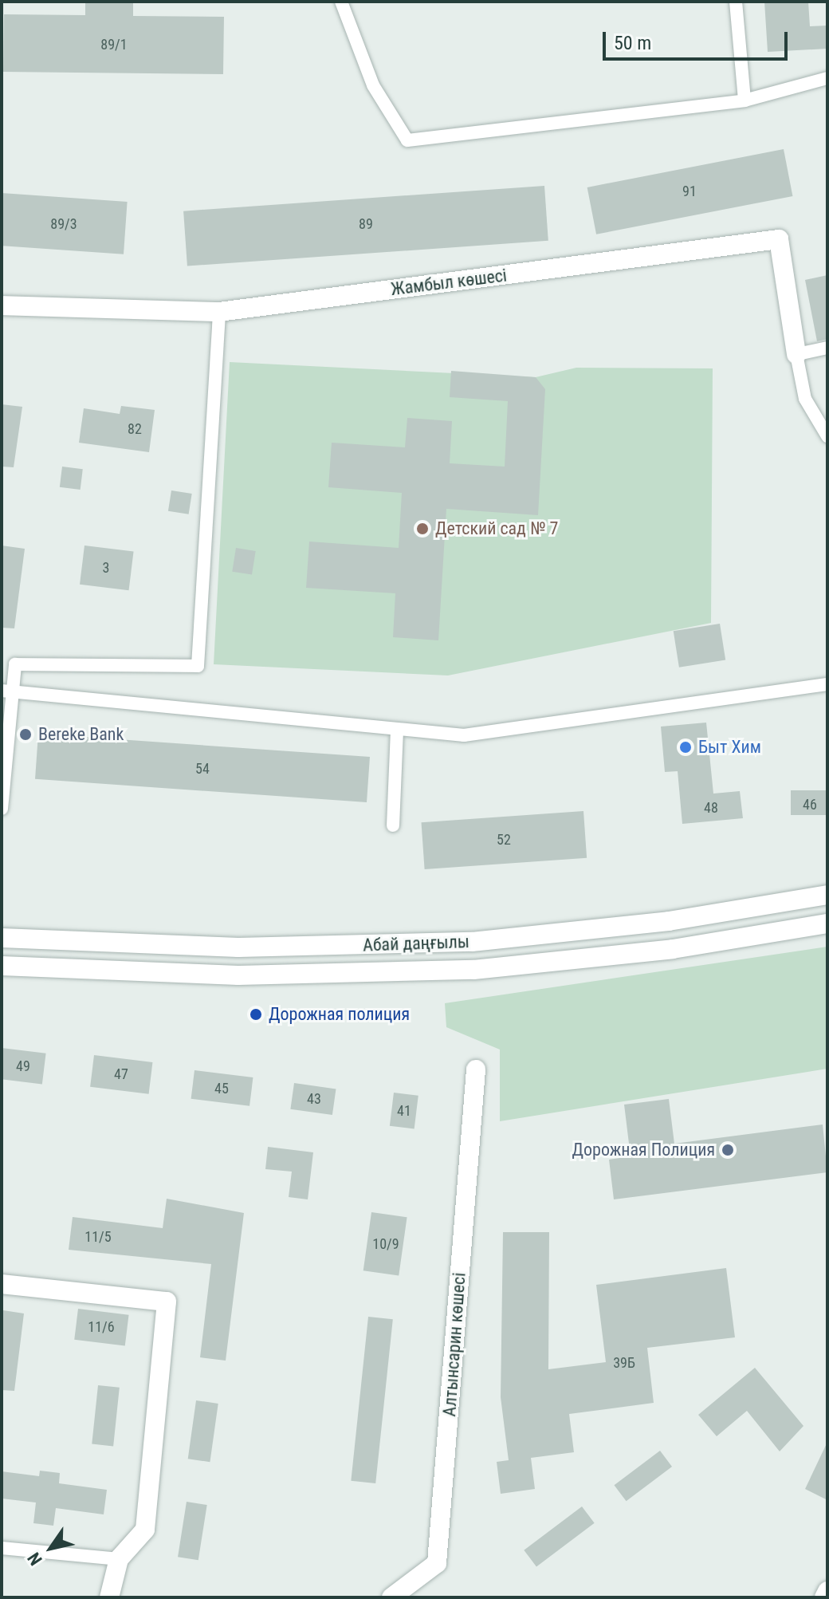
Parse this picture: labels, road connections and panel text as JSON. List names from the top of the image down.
{
  "streets": {
    "street": ["Жамбыл көшесі", "Абай даңғылы", "Алтынсарин көшесі"]
  },
  "places": [
    "Детский сад № 7",
    "Bereke Bank",
    "Быт Хим",
    "Дорожная полиция",
    "Дорожная Полиция"
  ],
  "house_numbers": [
    "89/1",
    "91",
    "89/3",
    "89",
    "82",
    "3",
    "54",
    "46",
    "48",
    "52",
    "49",
    "47",
    "45",
    "43",
    "41",
    "11/5",
    "10/9",
    "11/6",
    "39Б"
  ],
  "scale_bar": "50 m",
  "north": "bottom left"
}
